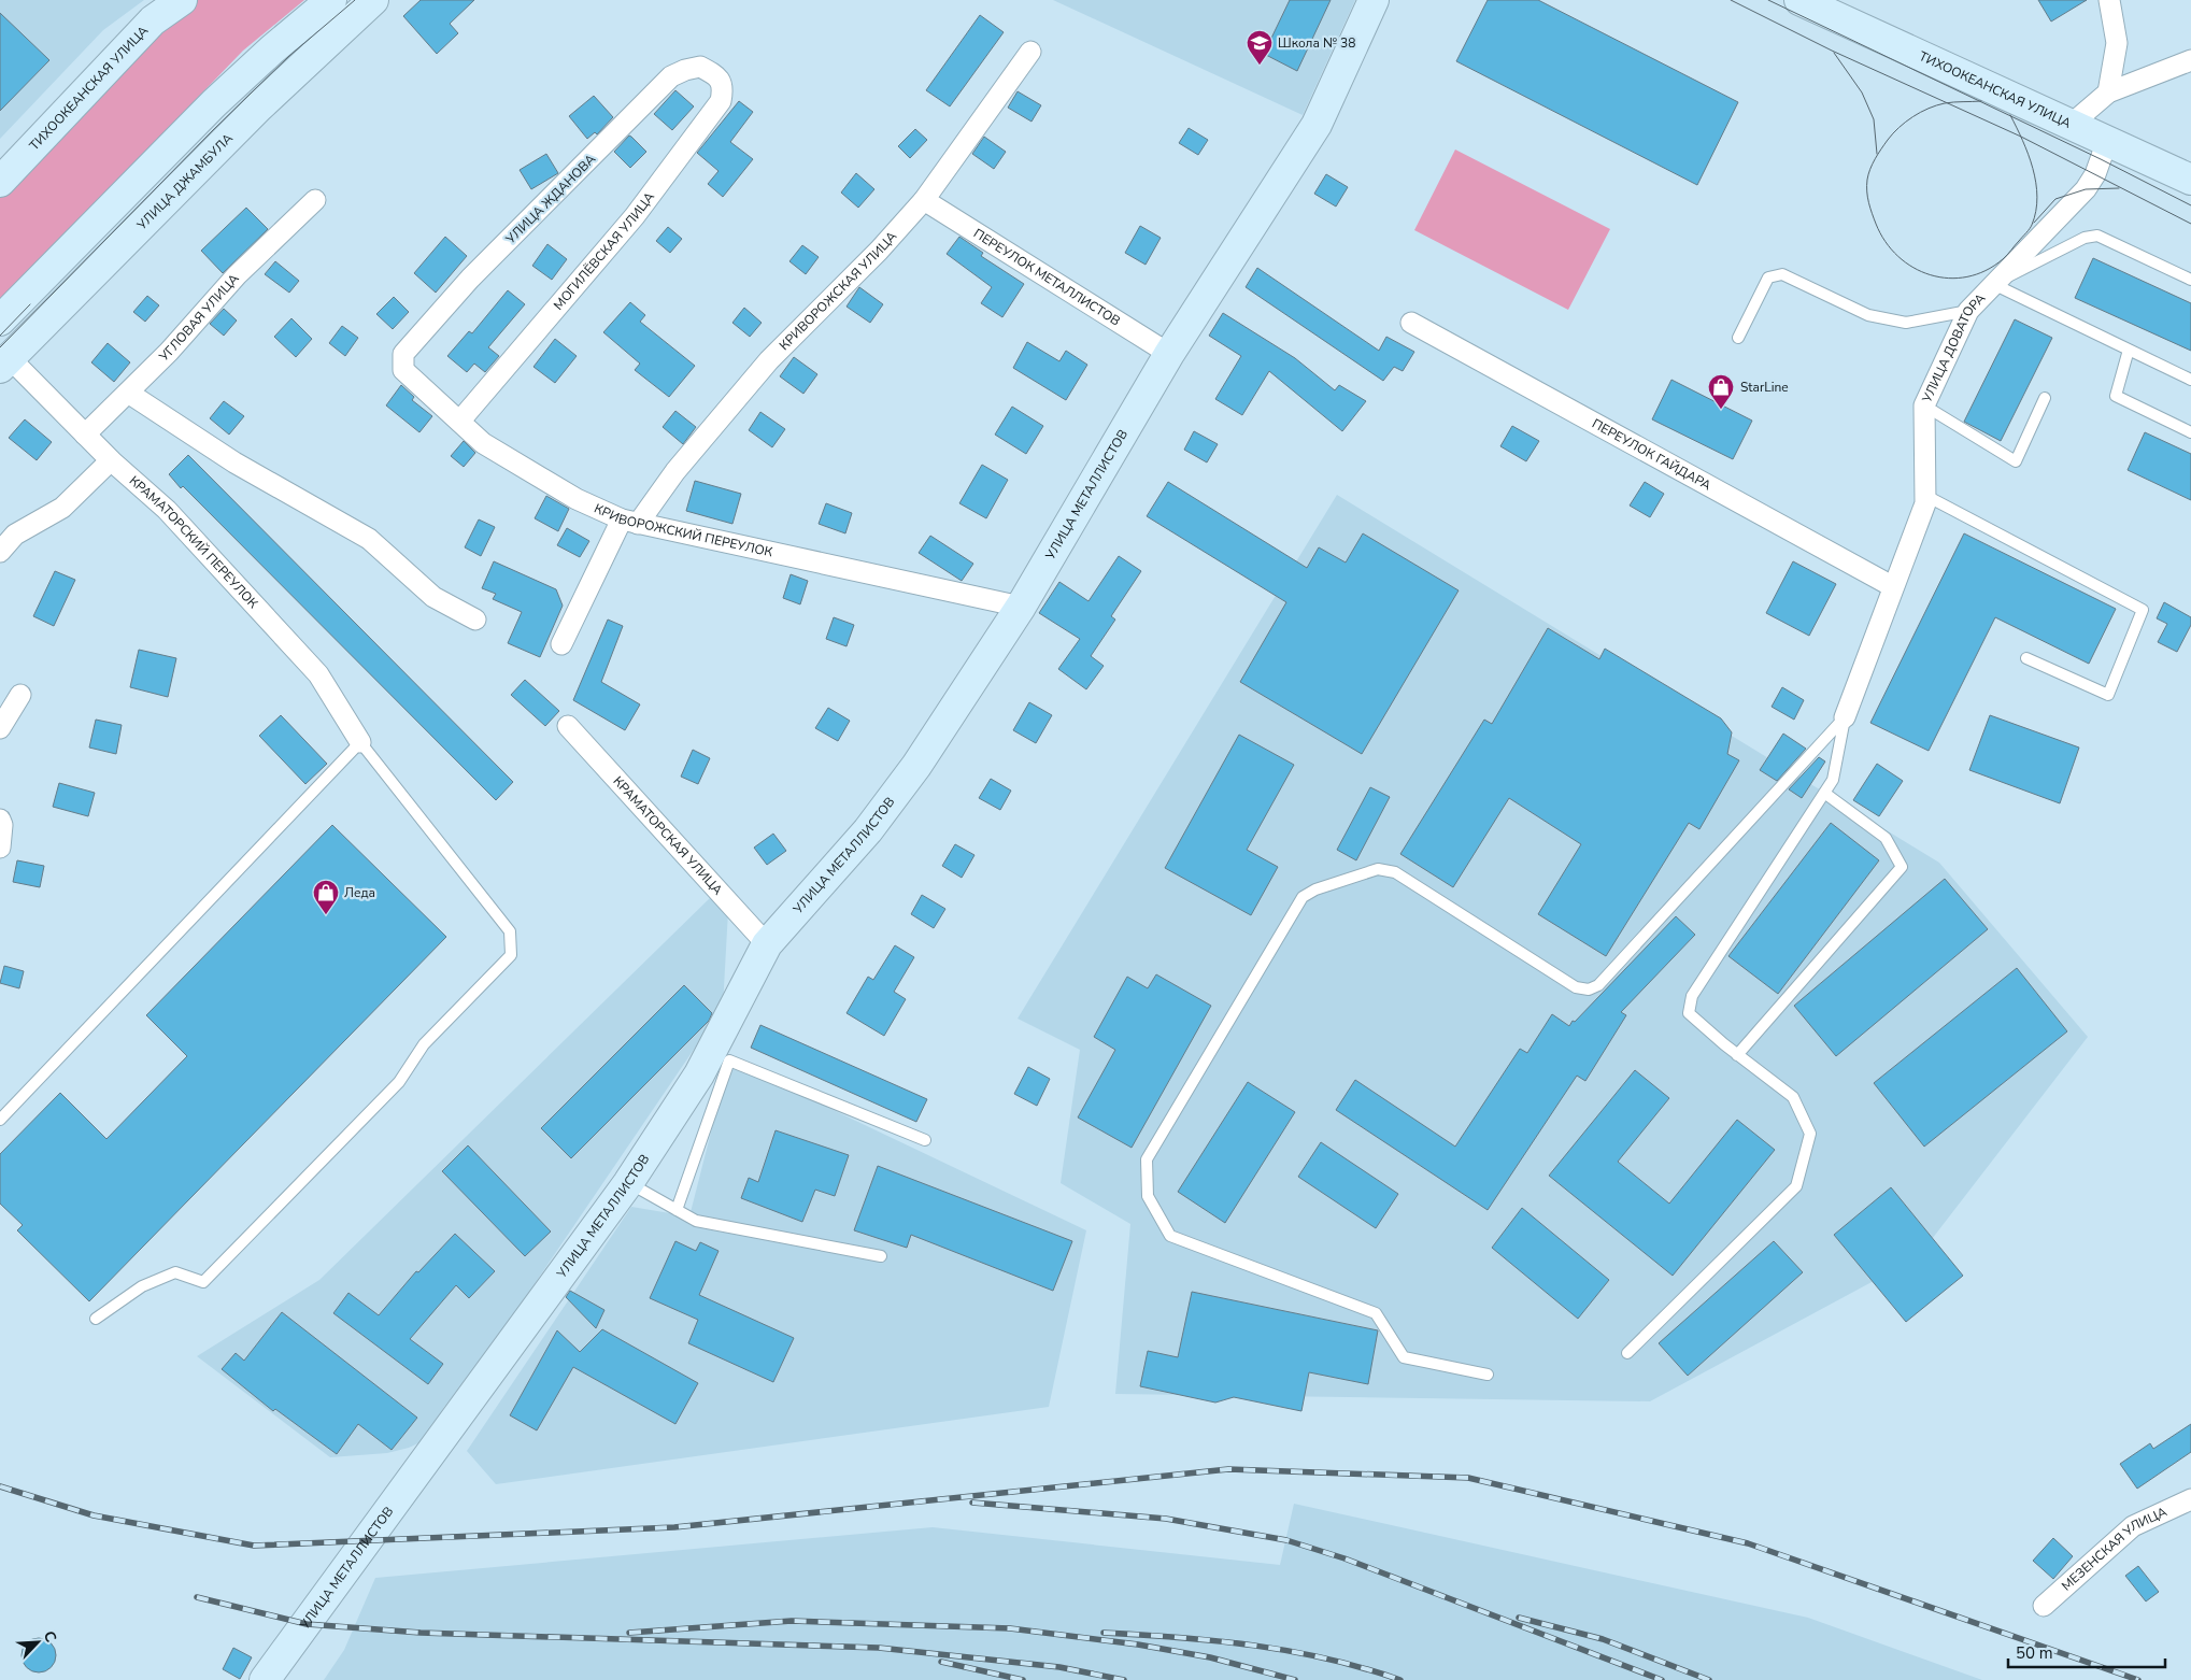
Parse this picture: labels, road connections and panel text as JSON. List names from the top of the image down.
{
  "streets": {
    "street": [
      "ТИХООКЕАНСКАЯ УЛИЦА",
      "УЛИЦА ДЖАМБУЛА",
      "УЛИЦА ЖДАНОВА",
      "МОГИЛЁВСКАЯ УЛИЦА",
      "ПЕРЕУЛОК МЕТАЛЛИСТОВ",
      "КРИВОРОЖСКАЯ УЛИЦА",
      "УГЛОВАЯ УЛИЦА",
      "УЛИЦА ДОВАТОРА",
      "ПЕРЕУЛОК ГАЙДАРА",
      "УЛИЦА МЕТАЛЛИСТОВ",
      "КРИВОРОЖСКИЙ ПЕРЕУЛОК",
      "КРАМАТОРСКИЙ ПЕРЕУЛОК",
      "КРАМАТОРСКАЯ УЛИЦА",
      "МЕЗЕНСКАЯ УЛИЦА"
    ]
  },
  "crossings": [
    ["ТИХООКЕАНСКАЯ УЛИЦА", "УЛИЦА ДОВАТОРА"],
    ["УЛИЦА ДЖАМБУЛА", "КРАМАТОРСКИЙ ПЕРЕУЛОК"],
    ["УЛИЦА ЖДАНОВА", "МОГИЛЁВСКАЯ УЛИЦА"],
    ["УЛИЦА ЖДАНОВА", "КРИВОРОЖСКИЙ ПЕРЕУЛОК"],
    ["МОГИЛЁВСКАЯ УЛИЦА", "КРИВОРОЖСКИЙ ПЕРЕУЛОК"],
    ["ПЕРЕУЛОК МЕТАЛЛИСТОВ", "КРИВОРОЖСКАЯ УЛИЦА"],
    ["ПЕРЕУЛОК МЕТАЛЛИСТОВ", "УЛИЦА МЕТАЛЛИСТОВ"],
    ["КРИВОРОЖСКАЯ УЛИЦА", "КРИВОРОЖСКИЙ ПЕРЕУЛОК"],
    ["УГЛОВАЯ УЛИЦА", "КРАМАТОРСКИЙ ПЕРЕУЛОК"],
    ["УЛИЦА ДОВАТОРА", "ПЕРЕУЛОК ГАЙДАРА"],
    ["УЛИЦА МЕТАЛЛИСТОВ", "КРИВОРОЖСКИЙ ПЕРЕУЛОК"],
    ["УЛИЦА МЕТАЛЛИСТОВ", "КРАМАТОРСКАЯ УЛИЦА"]
  ],
  "places": {
    "school or university": ["Школа № 38"],
    "shop": ["StarLine", "Леда"]
  },
  "scale_bar": "50 m",
  "north": "top right"
}
